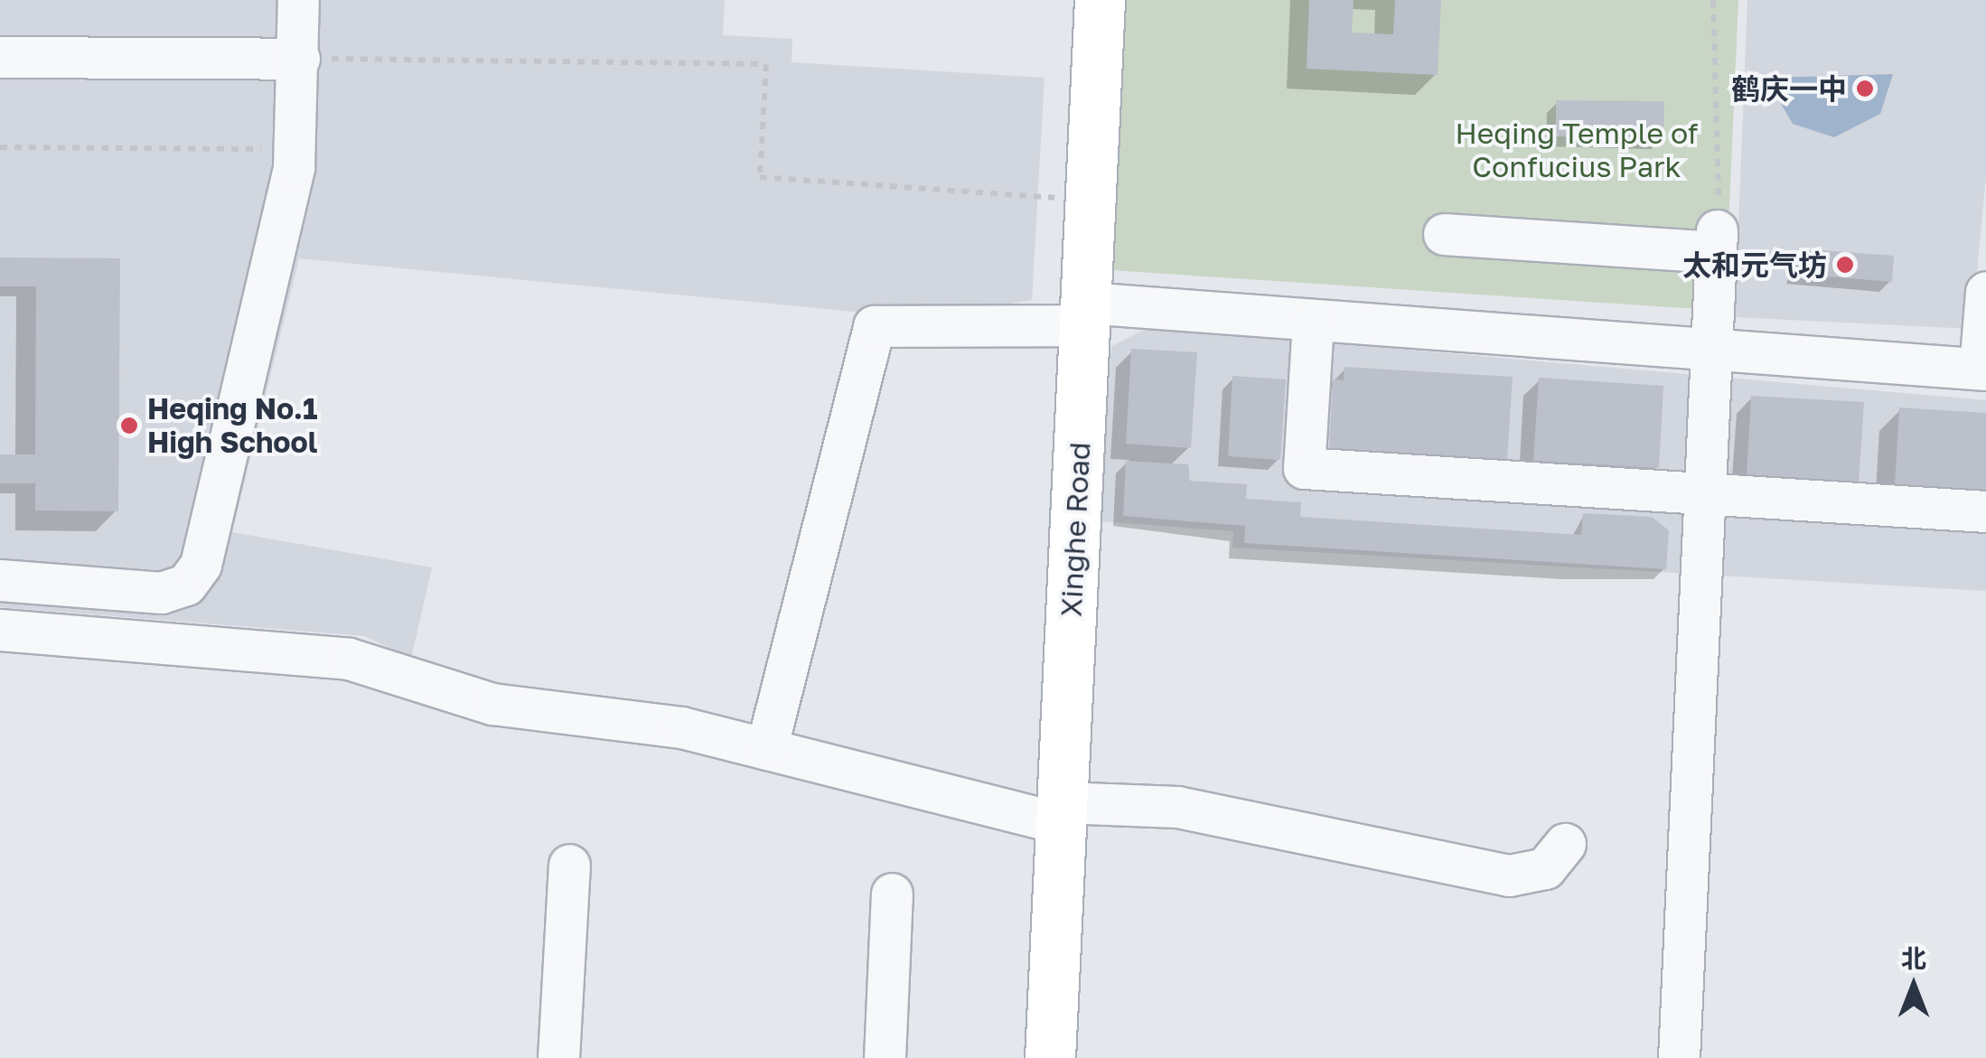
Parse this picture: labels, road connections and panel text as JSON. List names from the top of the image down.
{
  "streets": {
    "main road": ["Xinghe Road"]
  },
  "parks": ["Heqing Temple of Confucius Park"],
  "places": ["鹤庆一中", "太和元气坊", "Heqing No.1 High School"],
  "north": "top"
}
